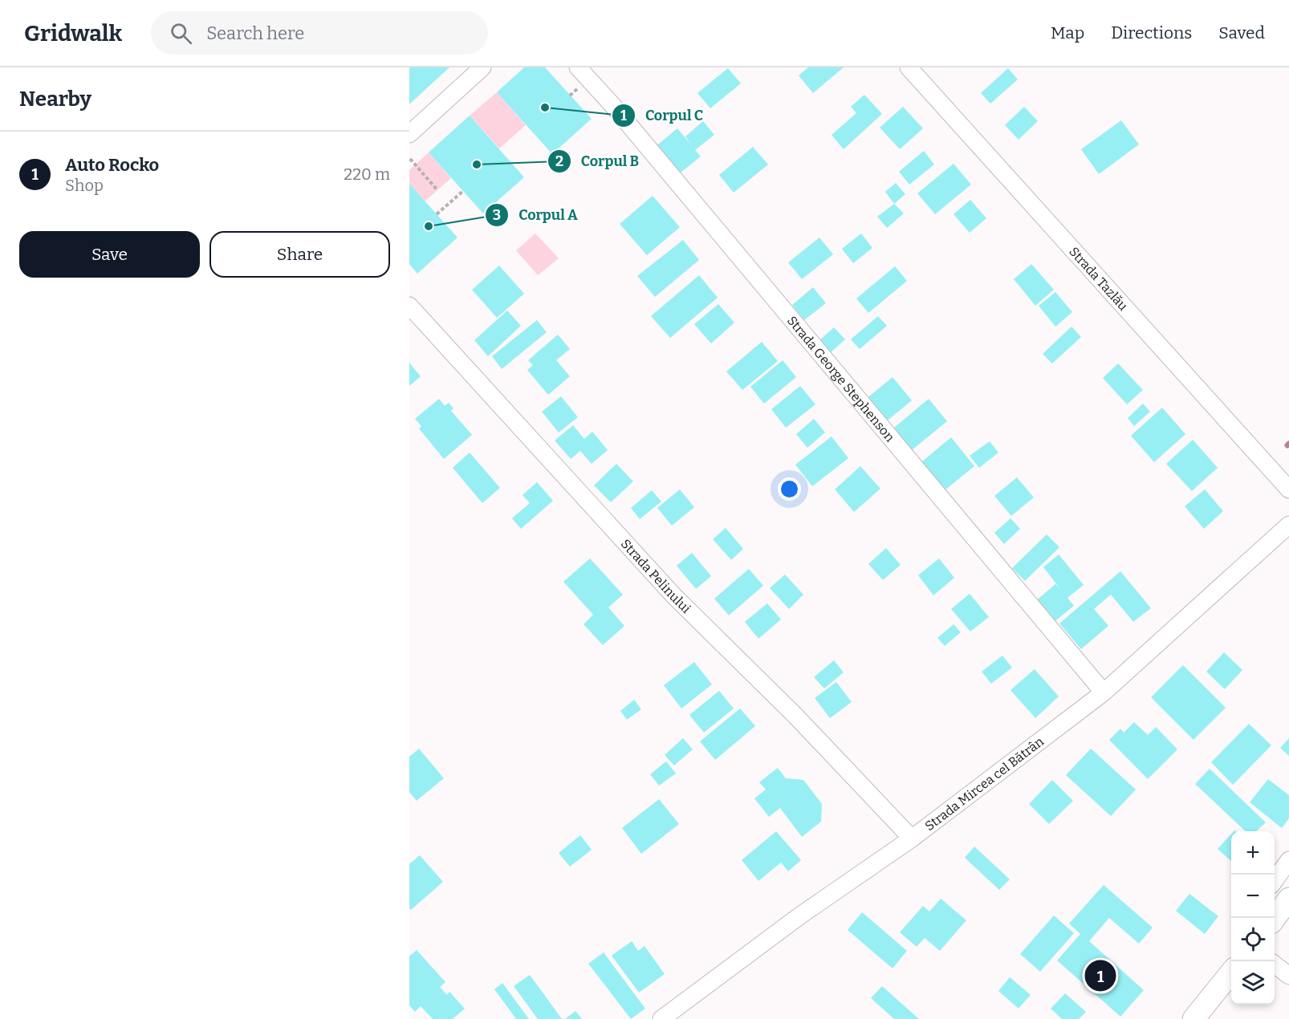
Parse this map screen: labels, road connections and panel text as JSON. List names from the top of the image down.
{
  "streets": {
    "street": [
      "Strada Tazlău",
      "Strada George Stephenson",
      "Strada Pelinului",
      "Strada Mircea cel Bătrân"
    ]
  },
  "crossings": [
    ["Strada George Stephenson", "Strada Mircea cel Bătrân"],
    ["Strada Pelinului", "Strada Mircea cel Bătrân"]
  ],
  "places": ["Corpul C", "Corpul B", "Corpul A"],
  "page": {
    "header": "Gridwalk",
    "search": "Search here",
    "nav": ["Map", "Directions", "Saved"],
    "heading": "Nearby",
    "list": [
      {
        "mark": "1",
        "name": "Auto Rocko",
        "note": "Shop",
        "value": "220 m"
      }
    ],
    "buttons": ["Save", "Share"],
    "map_buttons": ["+", "−"],
    "pins": "1"
  }
}
